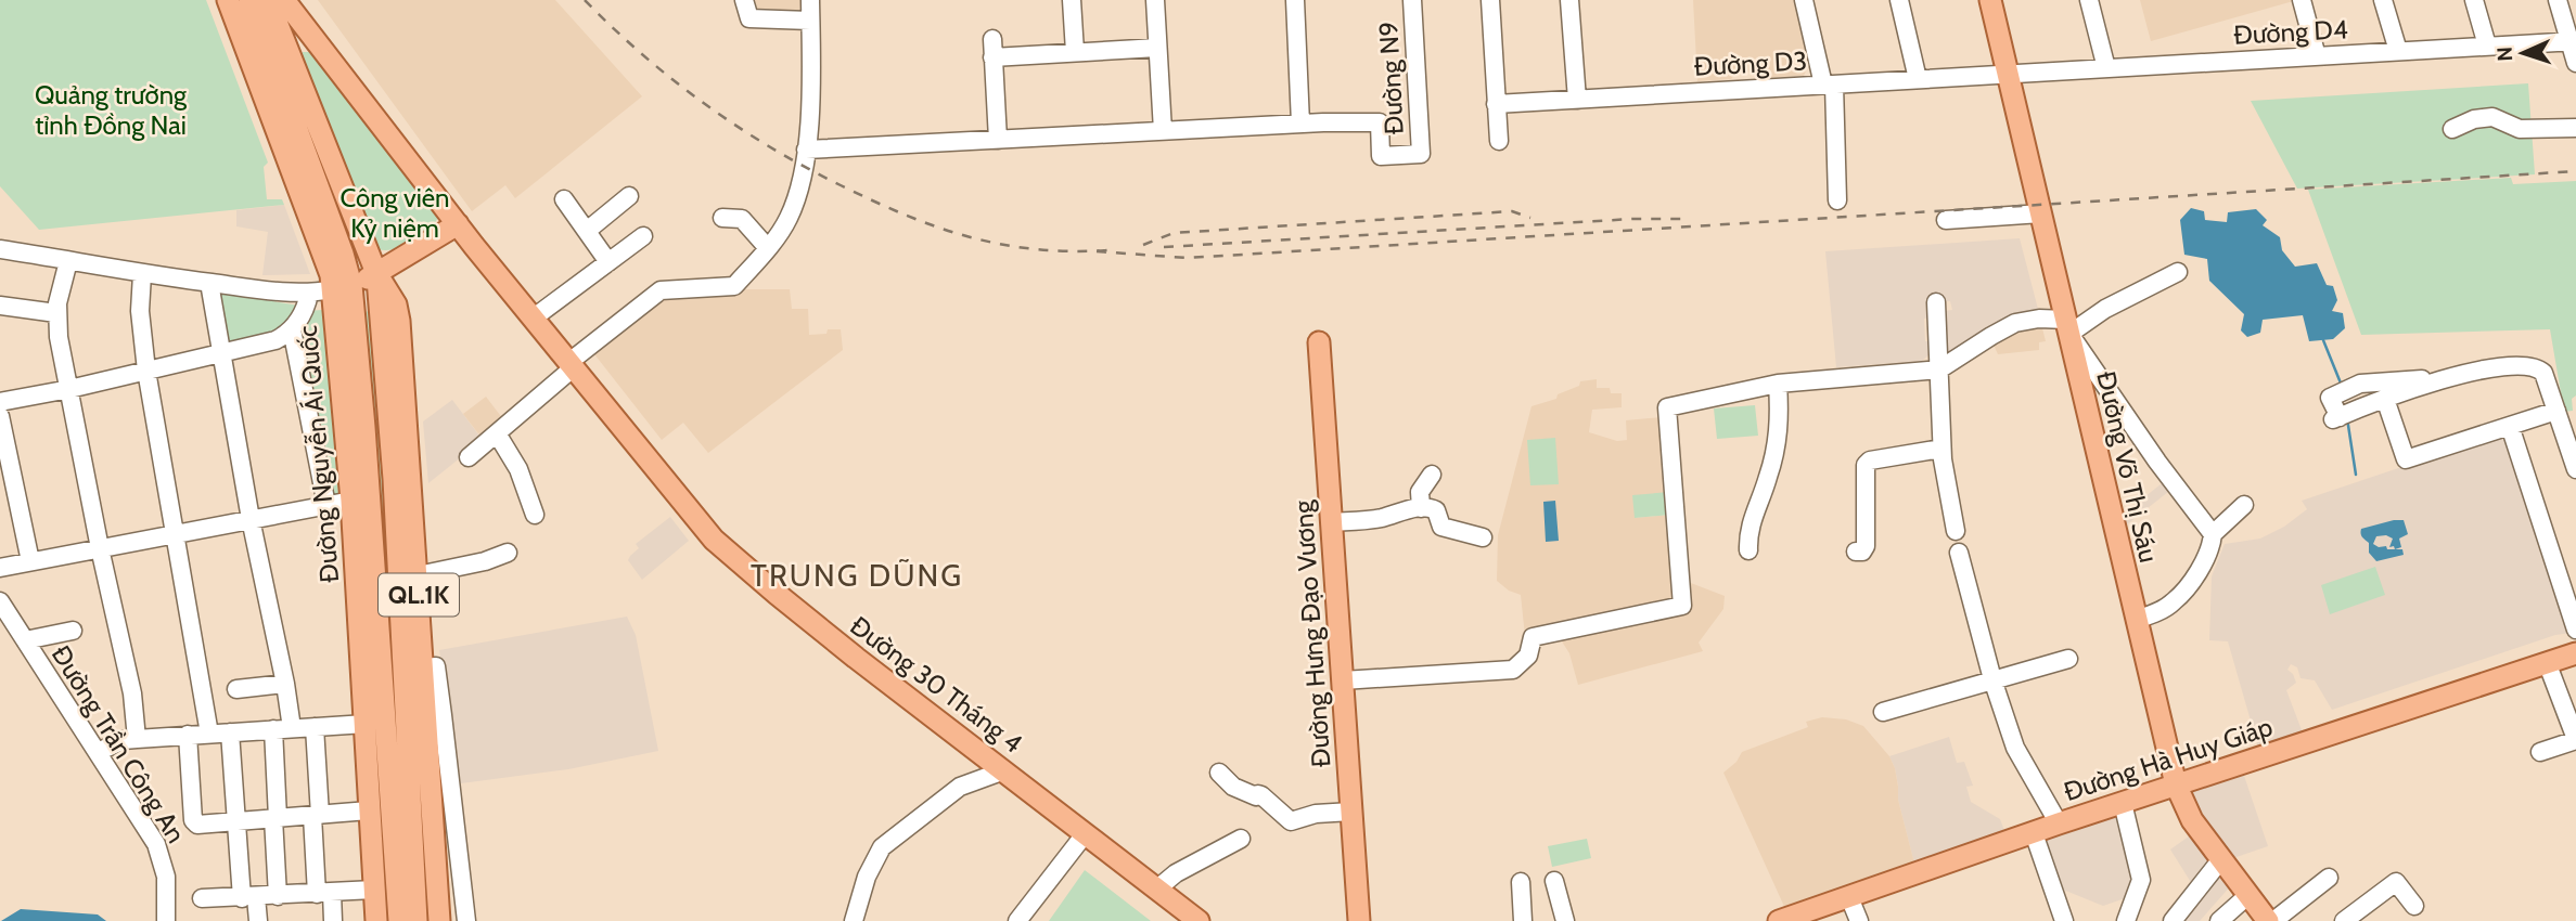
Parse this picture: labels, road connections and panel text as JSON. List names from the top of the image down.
{
  "streets": {
    "main road": [
      "Đường Nguyễn Ái Quốc",
      "Đường Võ Thị Sáu",
      "QL.1K",
      "Đường Hưng Đạo Vương",
      "Đường 30 Tháng 4",
      "Đường Hà Huy Giáp"
    ],
    "street": [
      "Đường D4",
      "Đường D3",
      "Đường N9",
      "Đường Trần Công An"
    ]
  },
  "crossings": [
    ["Đường D4", "Đường D3"],
    ["Đường D4", "Đường Võ Thị Sáu"],
    ["Đường D3", "Đường Võ Thị Sáu"],
    ["Đường Võ Thị Sáu", "Đường Hà Huy Giáp"],
    ["QL.1K", "Đường 30 Tháng 4"]
  ],
  "districts": ["TRUNG DŨNG"],
  "parks": ["Quảng trường tỉnh Đồng Nai", "Công viên Kỷ niệm"],
  "north": "left"
}
